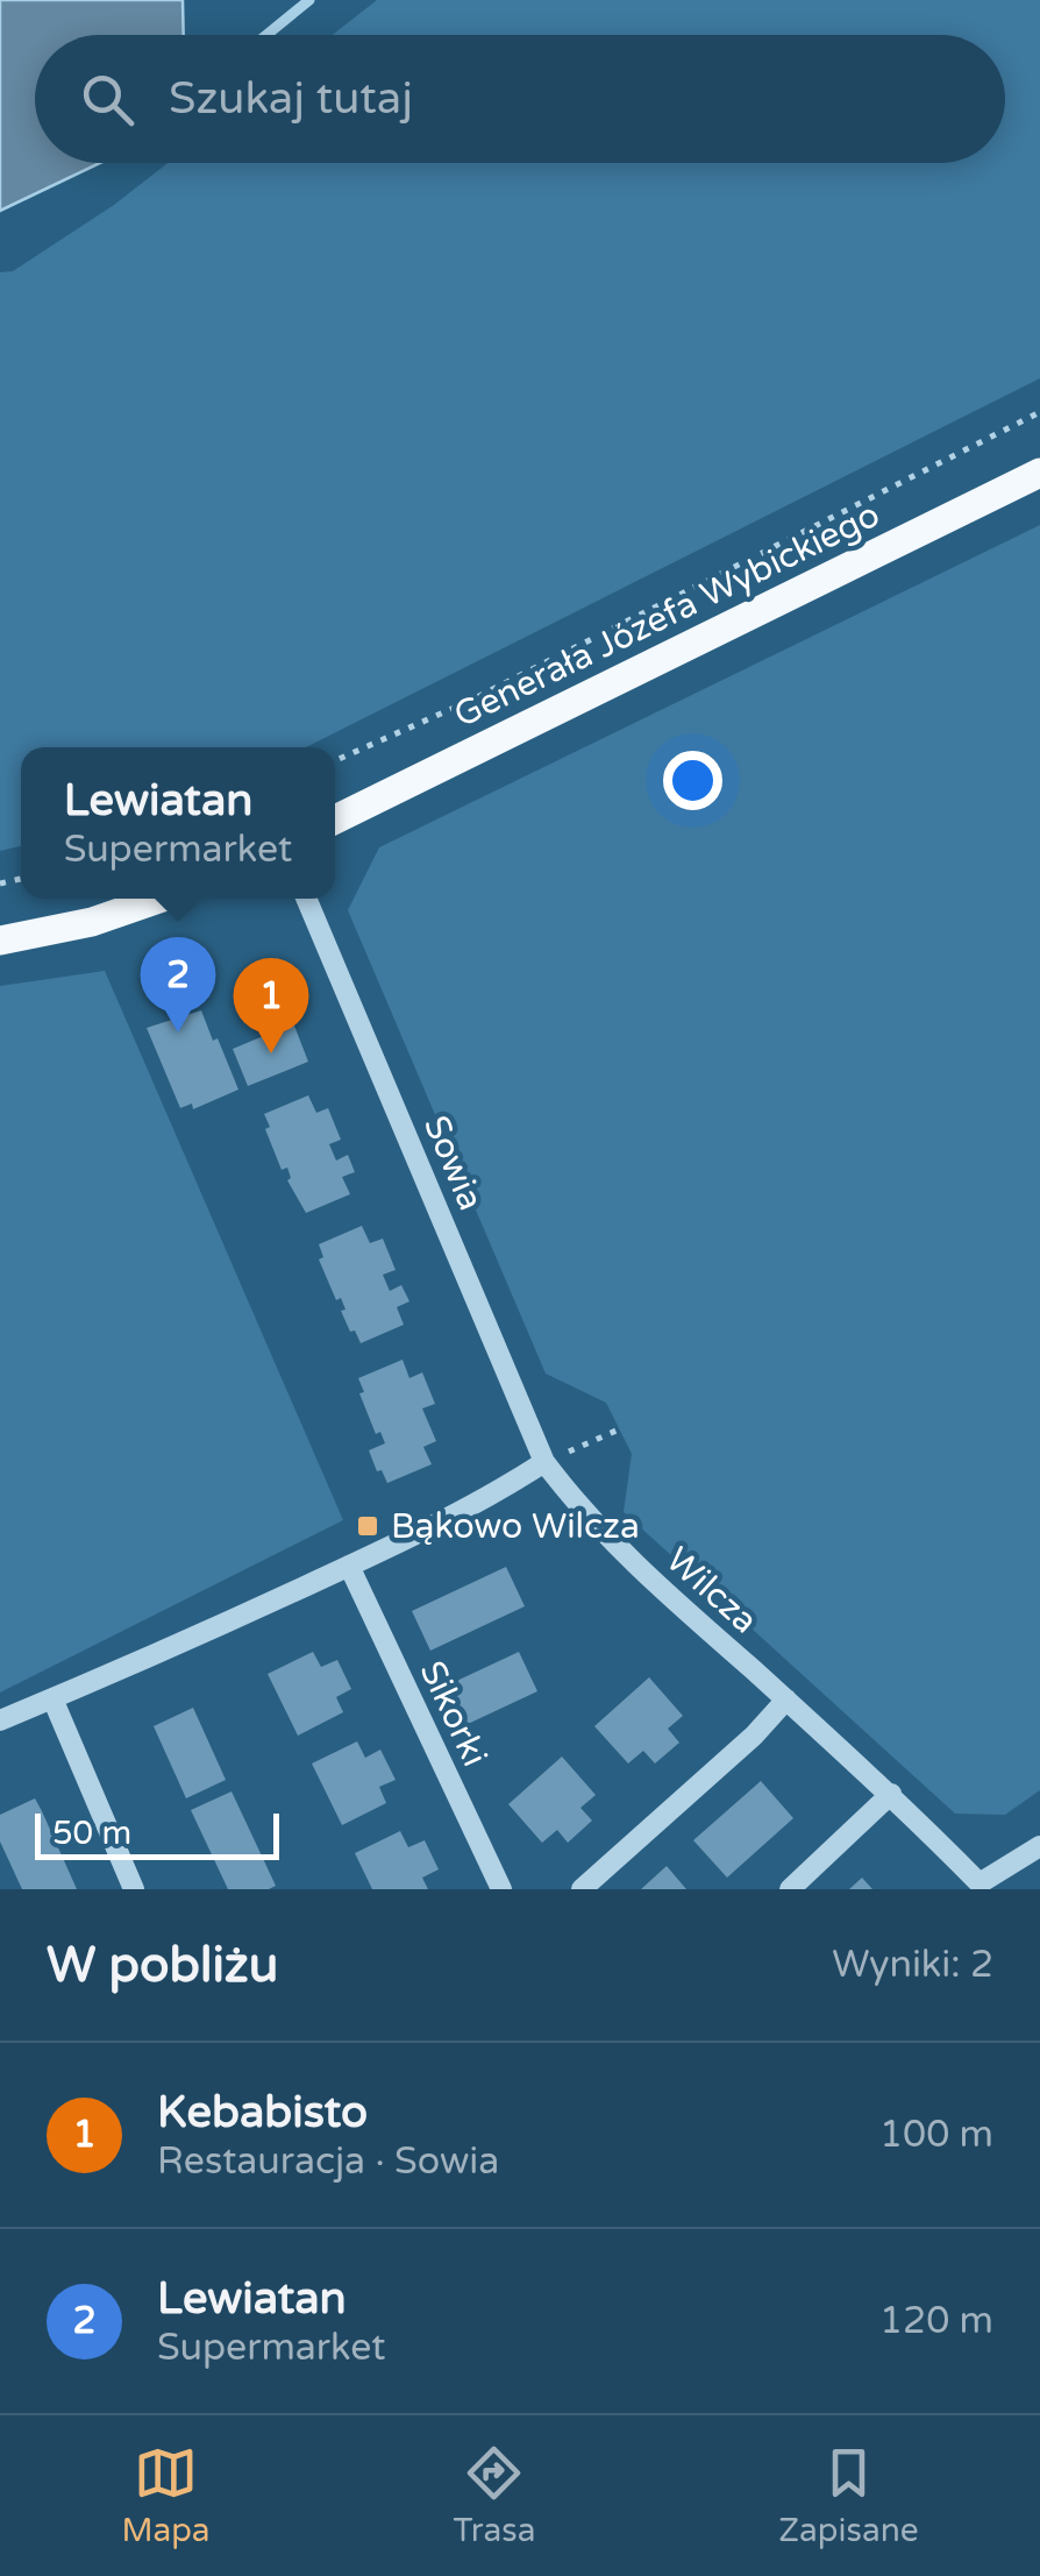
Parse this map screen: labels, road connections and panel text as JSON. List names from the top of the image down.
{
  "streets": {
    "main road": ["Generała Józefa Wybickiego"],
    "street": ["Sowia", "Wilcza", "Sikorki"]
  },
  "crossings": [
    ["Sowia", "Wilcza"]
  ],
  "places": {
    "transit": ["Bąkowo Wilcza"]
  },
  "scale_bar": "50 m",
  "page": {
    "search": "Szukaj tutaj",
    "popup": ["Lewiatan", "Supermarket"],
    "pins": ["2", "1"],
    "scale": "50 m",
    "heading": ["W pobliżu", "Wyniki: 2"],
    "list": [
      {
        "mark": "1",
        "name": "Kebabisto",
        "note": "Restauracja · Sowia",
        "value": "100 m"
      },
      {
        "mark": "2",
        "name": "Lewiatan",
        "note": "Supermarket",
        "value": "120 m"
      }
    ],
    "nav": ["Mapa", "Trasa", "Zapisane"]
  }
}
